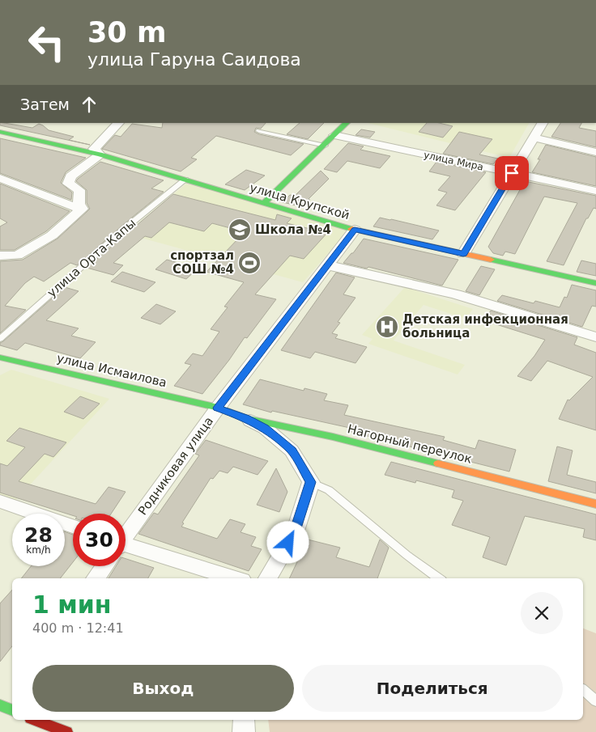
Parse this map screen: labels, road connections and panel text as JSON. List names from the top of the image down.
{
  "streets": {
    "main road": ["улица Крупской", "улица Исмаилова", "Нагорный переулок"],
    "street": ["улица Мира", "Родниковая улица"],
    "lane": ["улица Орта-Капы"]
  },
  "crossings": [
    ["улица Крупской", "улица Орта-Капы"],
    ["улица Крупской", "Родниковая улица"],
    ["улица Исмаилова", "Нагорный переулок"],
    ["улица Исмаилова", "Родниковая улица"],
    ["Нагорный переулок", "Родниковая улица"]
  ],
  "places": {
    "school or university": ["Школа №4"],
    "sports": ["спортзал СОШ №4"],
    "hospital": ["Детская инфекционная больница"]
  },
  "page": {
    "turn": ["30 m", "улица Гаруна Саидова"],
    "then": "Затем",
    "speed": "28 km/h",
    "limit": "30",
    "heading": ["1 мин", "400 m · 12:41"],
    "buttons": ["Выход", "Поделиться"]
  }
}
